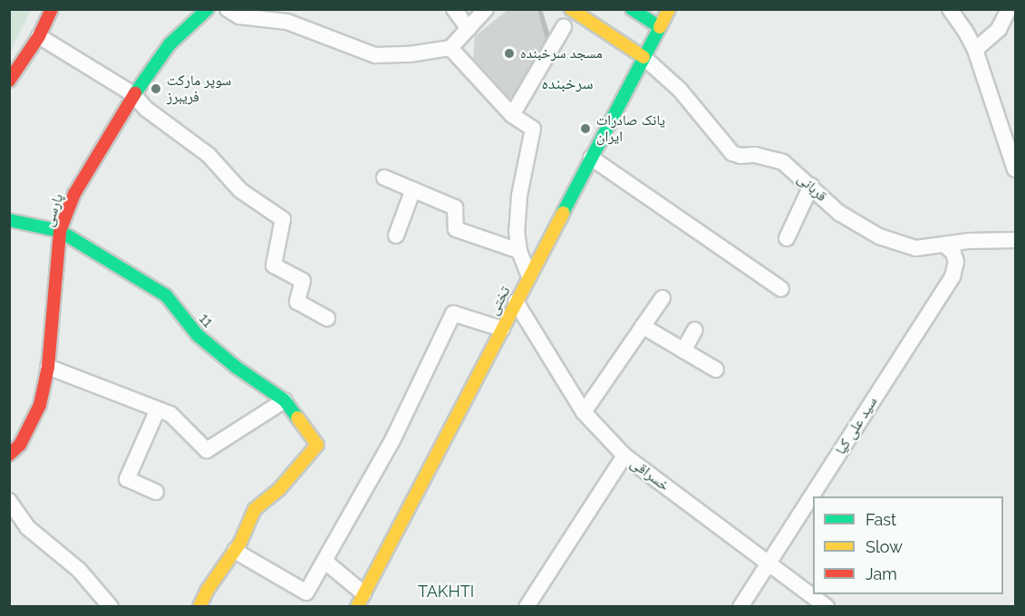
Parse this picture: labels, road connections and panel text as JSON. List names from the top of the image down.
{
  "streets": {
    "street": [
      "قربانی",
      "پارسی",
      "تختی",
      "11",
      "سید علی کیا",
      "خسراقی"
    ]
  },
  "crossings": [
    ["قربانی", "تختی"],
    ["قربانی", "سید علی کیا"],
    ["پارسی", "11"],
    ["تختی", "خسراقی"],
    ["سید علی کیا", "خسراقی"]
  ],
  "districts": ["سرخبنده", "TAKHTI"],
  "places": ["مسجد سرخبنده", "سوپر مارکت فریبرز", "یانک صادرات ایران"],
  "legend": ["Fast", "Slow", "Jam"]
}
